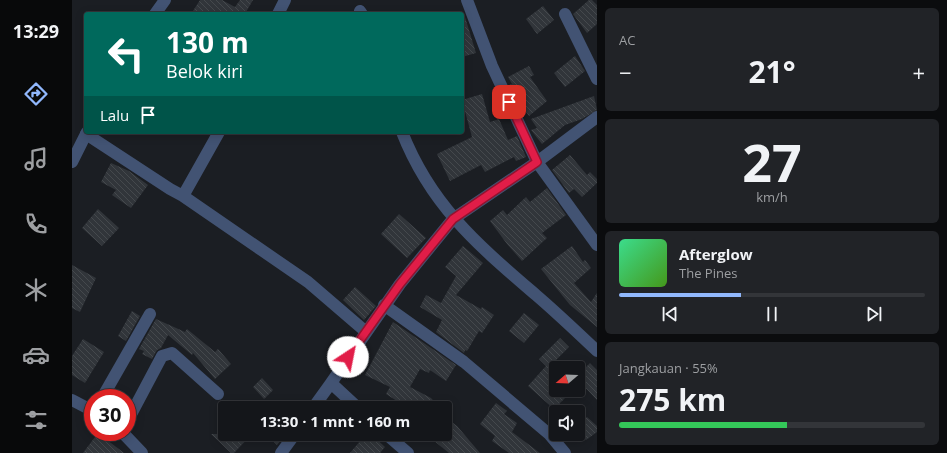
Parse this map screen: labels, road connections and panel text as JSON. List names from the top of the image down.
{
  "north": "left",
  "page": {
    "tabs": "13:29",
    "tile": [
      "AC",
      ["27", "km/h"],
      ["Jangkauan · 55%", "275 km"]
    ],
    "turn": ["130 m", "Belok kiri"],
    "heat": ["−", "21°", "+"],
    "then": "Lalu",
    "song": ["Afterglow", "The Pines"],
    "limit": "30",
    "trip": "13:30 · 1 mnt · 160 m"
  }
}
